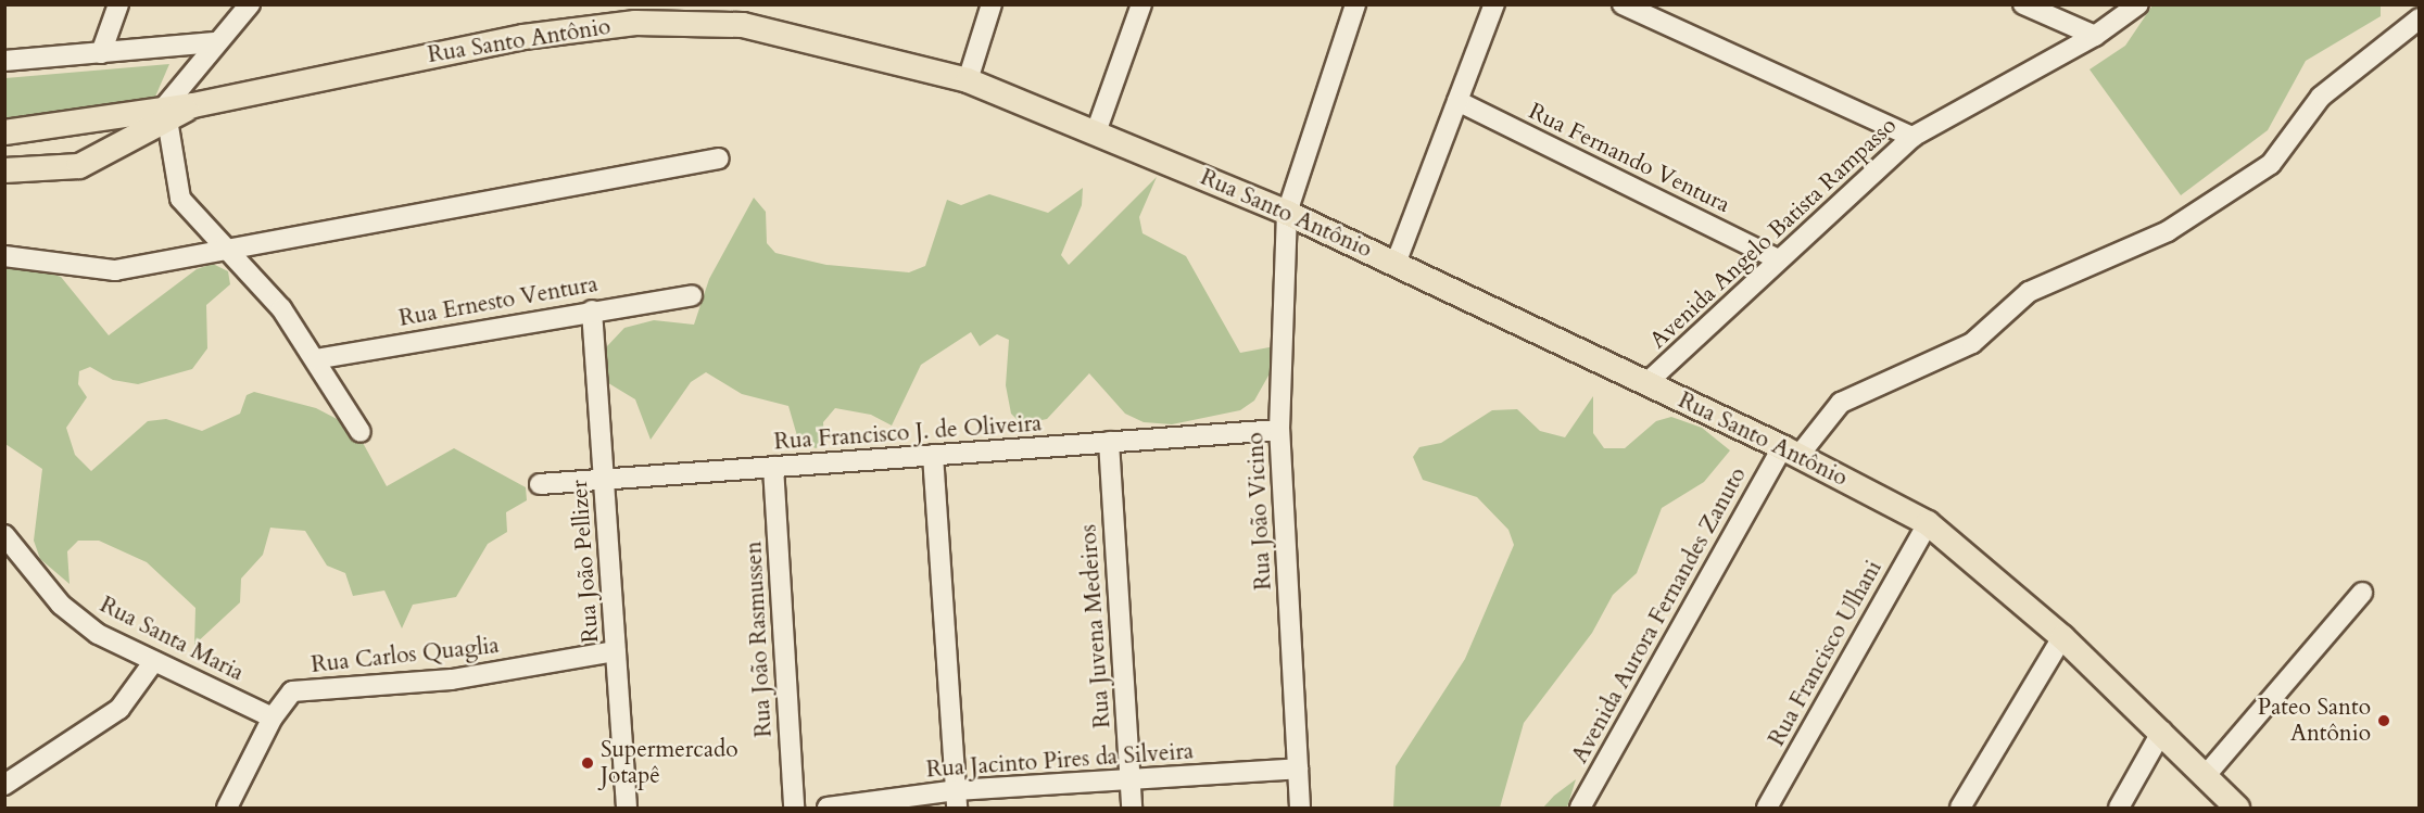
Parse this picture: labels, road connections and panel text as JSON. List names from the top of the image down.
{
  "streets": {
    "main road": ["Rua Santo Antônio"],
    "street": [
      "Rua Fernando Ventura",
      "Avenida Angelo Batista Rampasso",
      "Rua Ernesto Ventura",
      "Rua Francisco J. de Oliveira",
      "Rua João Vicino",
      "Rua João Pellizer",
      "Avenida Aurora Fernandes Zanuto",
      "Rua Juvena Medeiros",
      "Rua Santa Maria",
      "Rua João Rasmussen",
      "Rua Francisco Ulhani",
      "Rua Carlos Quaglia",
      "Rua Jacinto Pires da Silveira"
    ]
  },
  "crossings": [
    ["Rua Santo Antônio", "Avenida Angelo Batista Rampasso"],
    ["Rua Santo Antônio", "Rua João Vicino"],
    ["Rua Santo Antônio", "Avenida Aurora Fernandes Zanuto"],
    ["Rua Santo Antônio", "Rua Francisco Ulhani"],
    ["Rua Fernando Ventura", "Avenida Angelo Batista Rampasso"],
    ["Rua Ernesto Ventura", "Rua João Pellizer"],
    ["Rua Francisco J. de Oliveira", "Rua João Vicino"],
    ["Rua Francisco J. de Oliveira", "Rua João Pellizer"],
    ["Rua Francisco J. de Oliveira", "Rua Juvena Medeiros"],
    ["Rua Francisco J. de Oliveira", "Rua João Rasmussen"],
    ["Rua João Vicino", "Rua Jacinto Pires da Silveira"],
    ["Rua João Pellizer", "Rua Carlos Quaglia"],
    ["Rua Juvena Medeiros", "Rua Jacinto Pires da Silveira"],
    ["Rua Santa Maria", "Rua Carlos Quaglia"]
  ],
  "places": ["Pateo Santo Antônio", "Supermercado Jotapê"]
}
